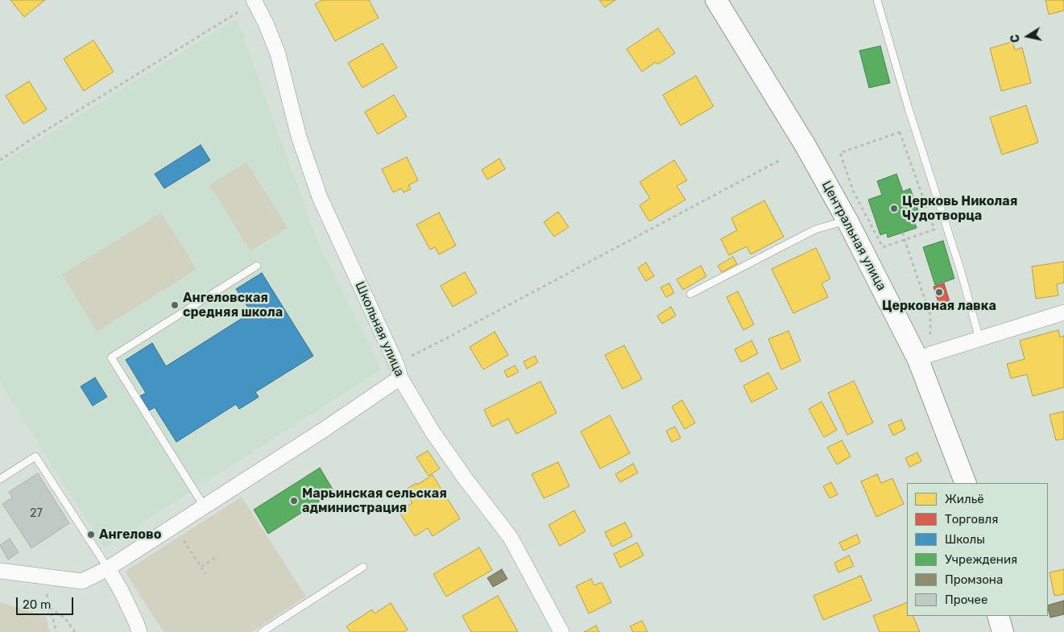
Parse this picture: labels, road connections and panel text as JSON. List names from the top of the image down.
{
  "streets": {
    "street": ["Центральная улица", "Школьная улица"]
  },
  "places": [
    "Церковь Николая Чудотворца",
    "Церковная лавка",
    "Ангеловская средняя школа",
    "Марьинская сельская администрация",
    "Ангелово"
  ],
  "house_numbers": ["27"],
  "legend": [
    "Жильё",
    "Торговля",
    "Школы",
    "Учреждения",
    "Промзона",
    "Прочее"
  ],
  "scale_bar": "20 m",
  "north": "left"
}
